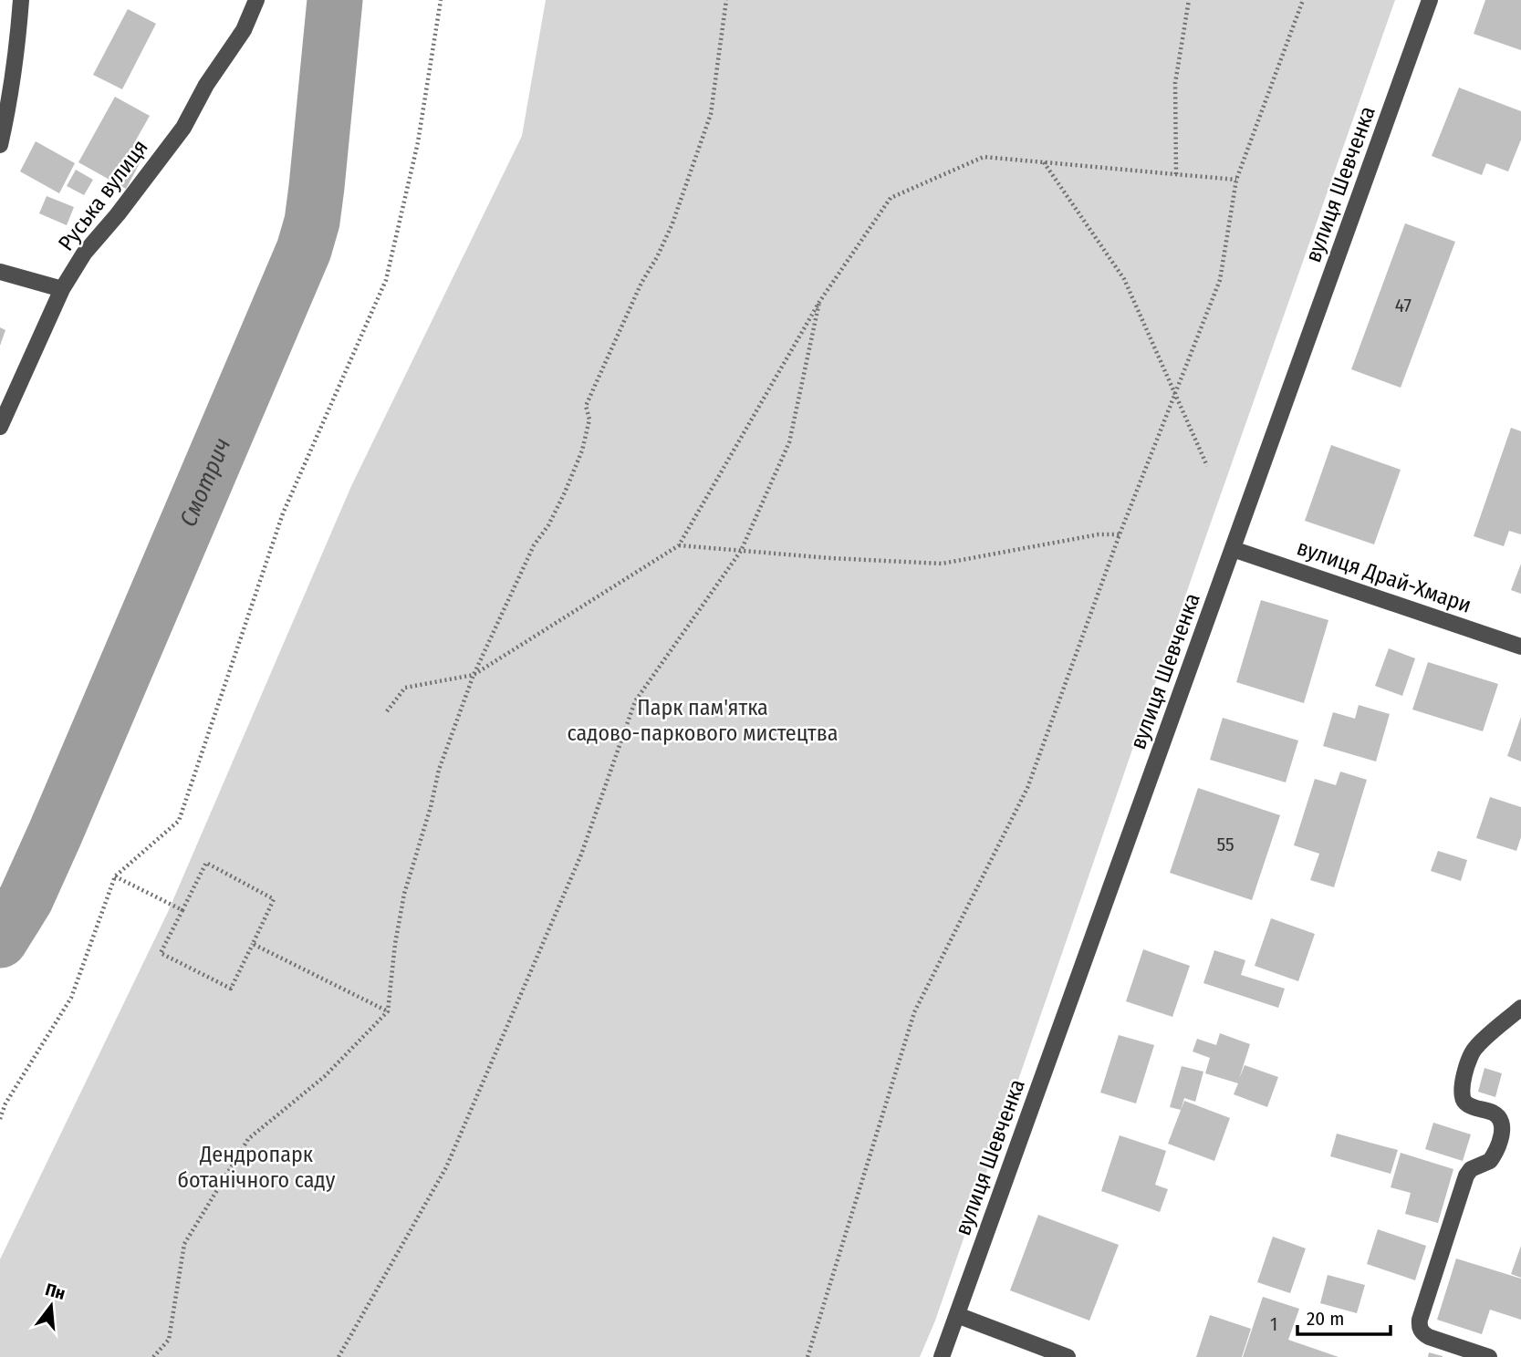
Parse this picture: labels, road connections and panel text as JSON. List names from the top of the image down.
{
  "streets": {
    "street": ["вулиця Шевченка", "Руська вулиця", "вулиця Драй-Хмари"]
  },
  "crossings": [
    ["вулиця Шевченка", "вулиця Драй-Хмари"]
  ],
  "water": ["Смотрич"],
  "parks": ["Парк пам'ятка садово-паркового мистецтва", "Дендропарк ботанічного саду"],
  "house_numbers": ["47", "55", "1"],
  "scale_bar": "20 m",
  "north": "top"
}
